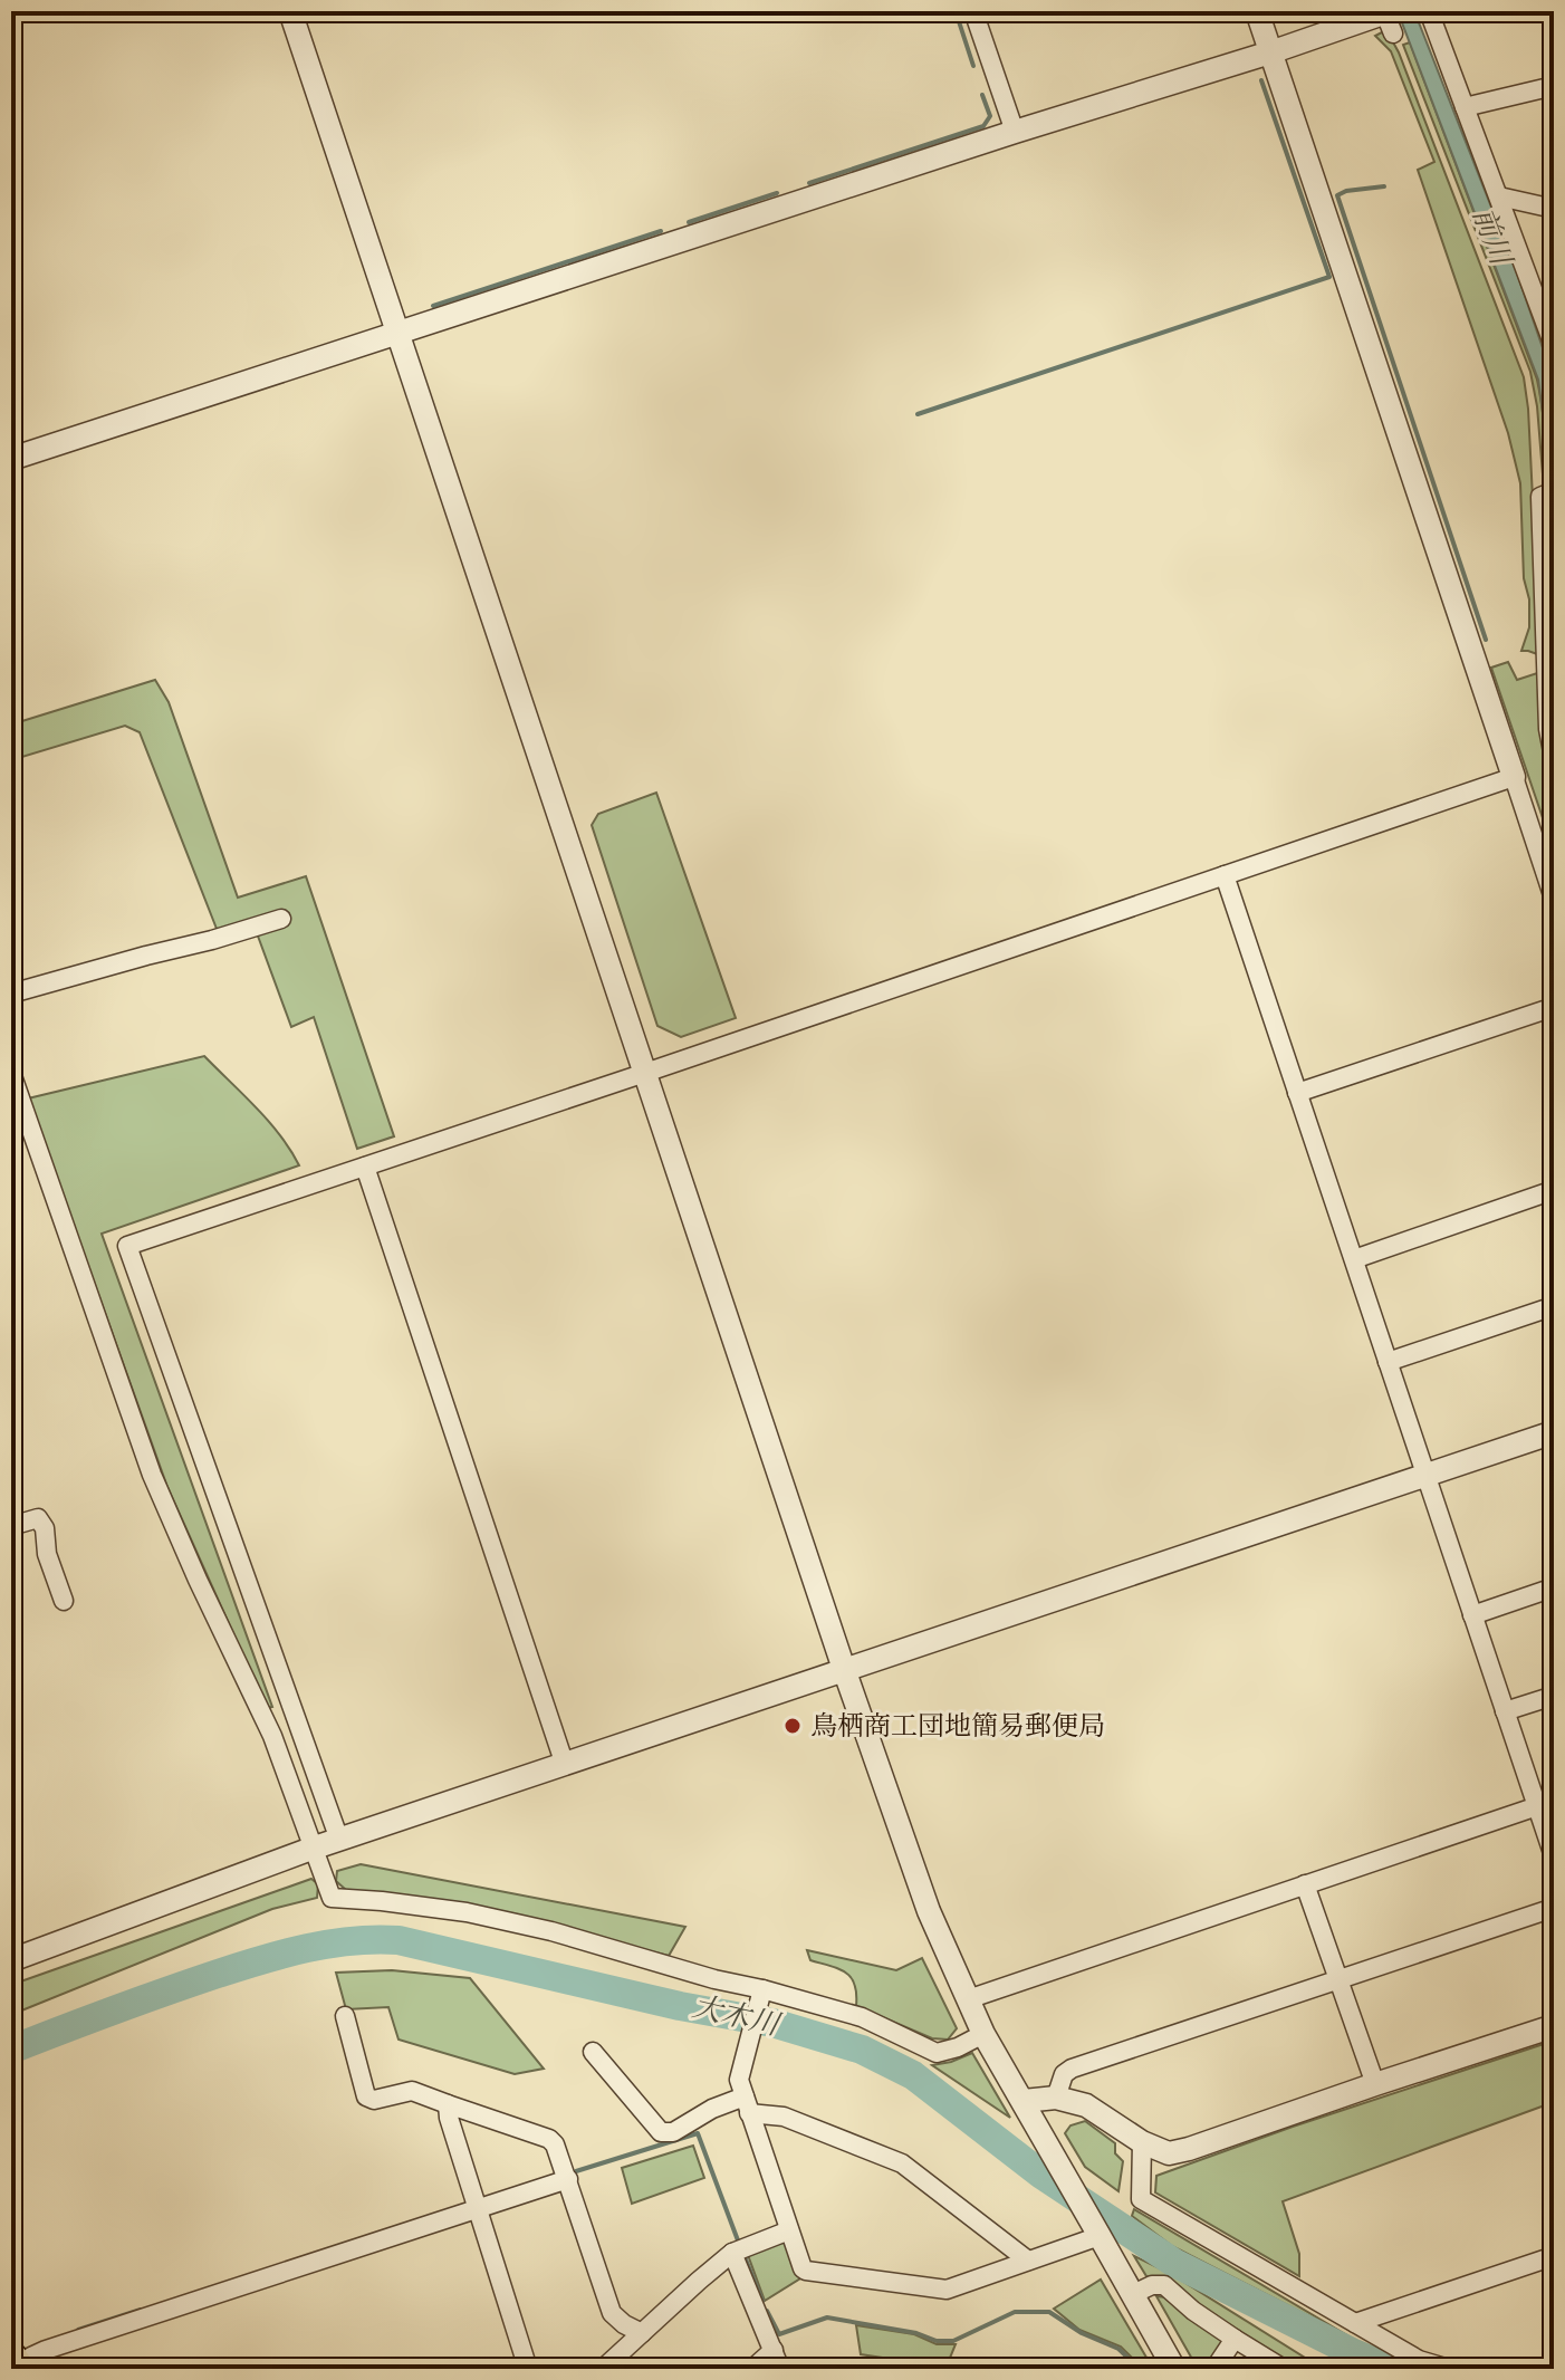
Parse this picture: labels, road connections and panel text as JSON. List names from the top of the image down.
{
  "water": ["前川", "大木川"],
  "places": ["鳥栖商工団地簡易郵便局"]
}
